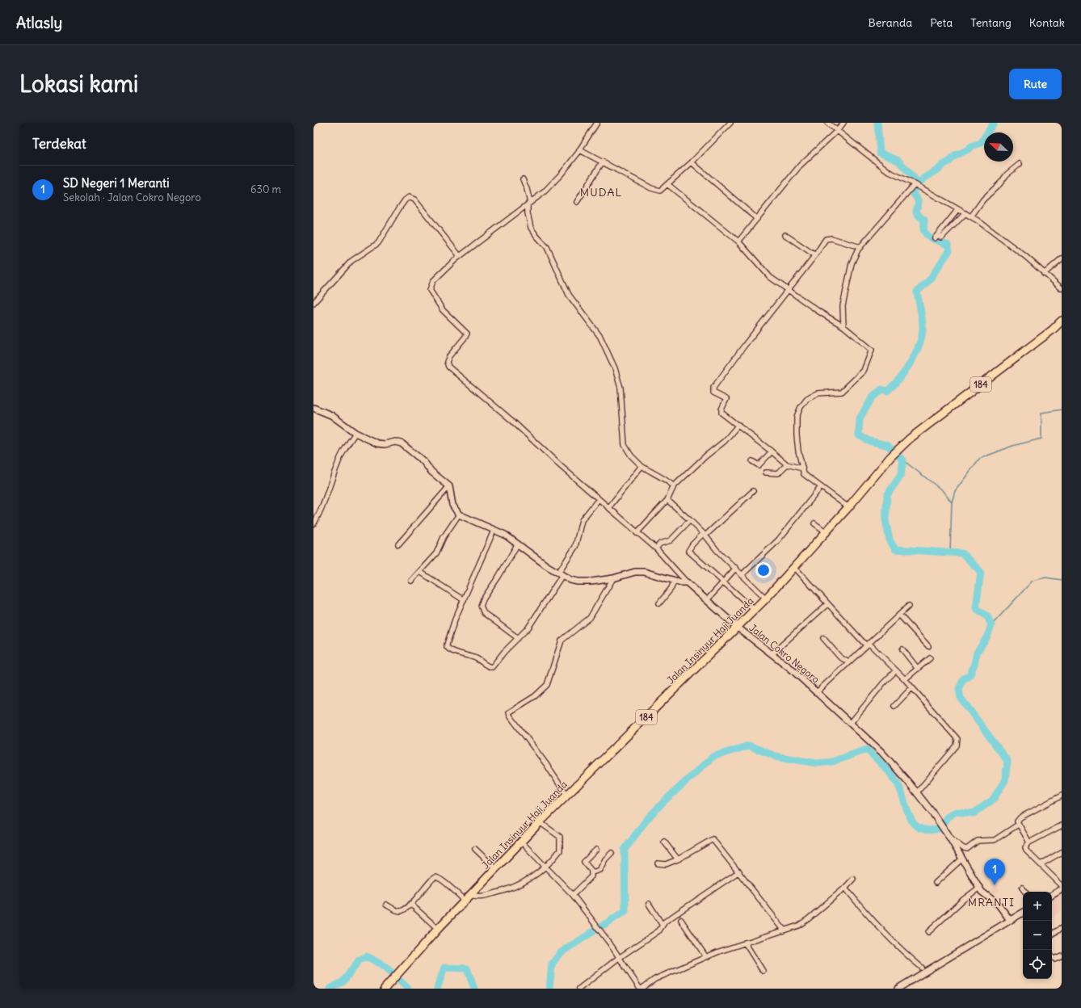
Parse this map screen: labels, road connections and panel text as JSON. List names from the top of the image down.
{
  "streets": {
    "main road": ["184", "Jalan Insinyur Haji Juanda"],
    "street": ["Jalan Cokro Negoro"]
  },
  "crossings": [
    ["Jalan Insinyur Haji Juanda", "Jalan Cokro Negoro"]
  ],
  "districts": ["MUDAL", "MRANTI"],
  "north": "top left",
  "page": {
    "header": "Atlasly",
    "nav": [
      "Beranda",
      "Peta",
      "Tentang",
      "Kontak"
    ],
    "buttons": "Rute",
    "title": "Lokasi kami",
    "heading": "Terdekat",
    "list": [
      {
        "mark": "1",
        "name": "SD Negeri 1 Meranti",
        "note": "Sekolah · Jalan Cokro Negoro",
        "value": "630 m"
      }
    ],
    "pins": "1",
    "map_buttons": ["+", "−"]
  }
}
